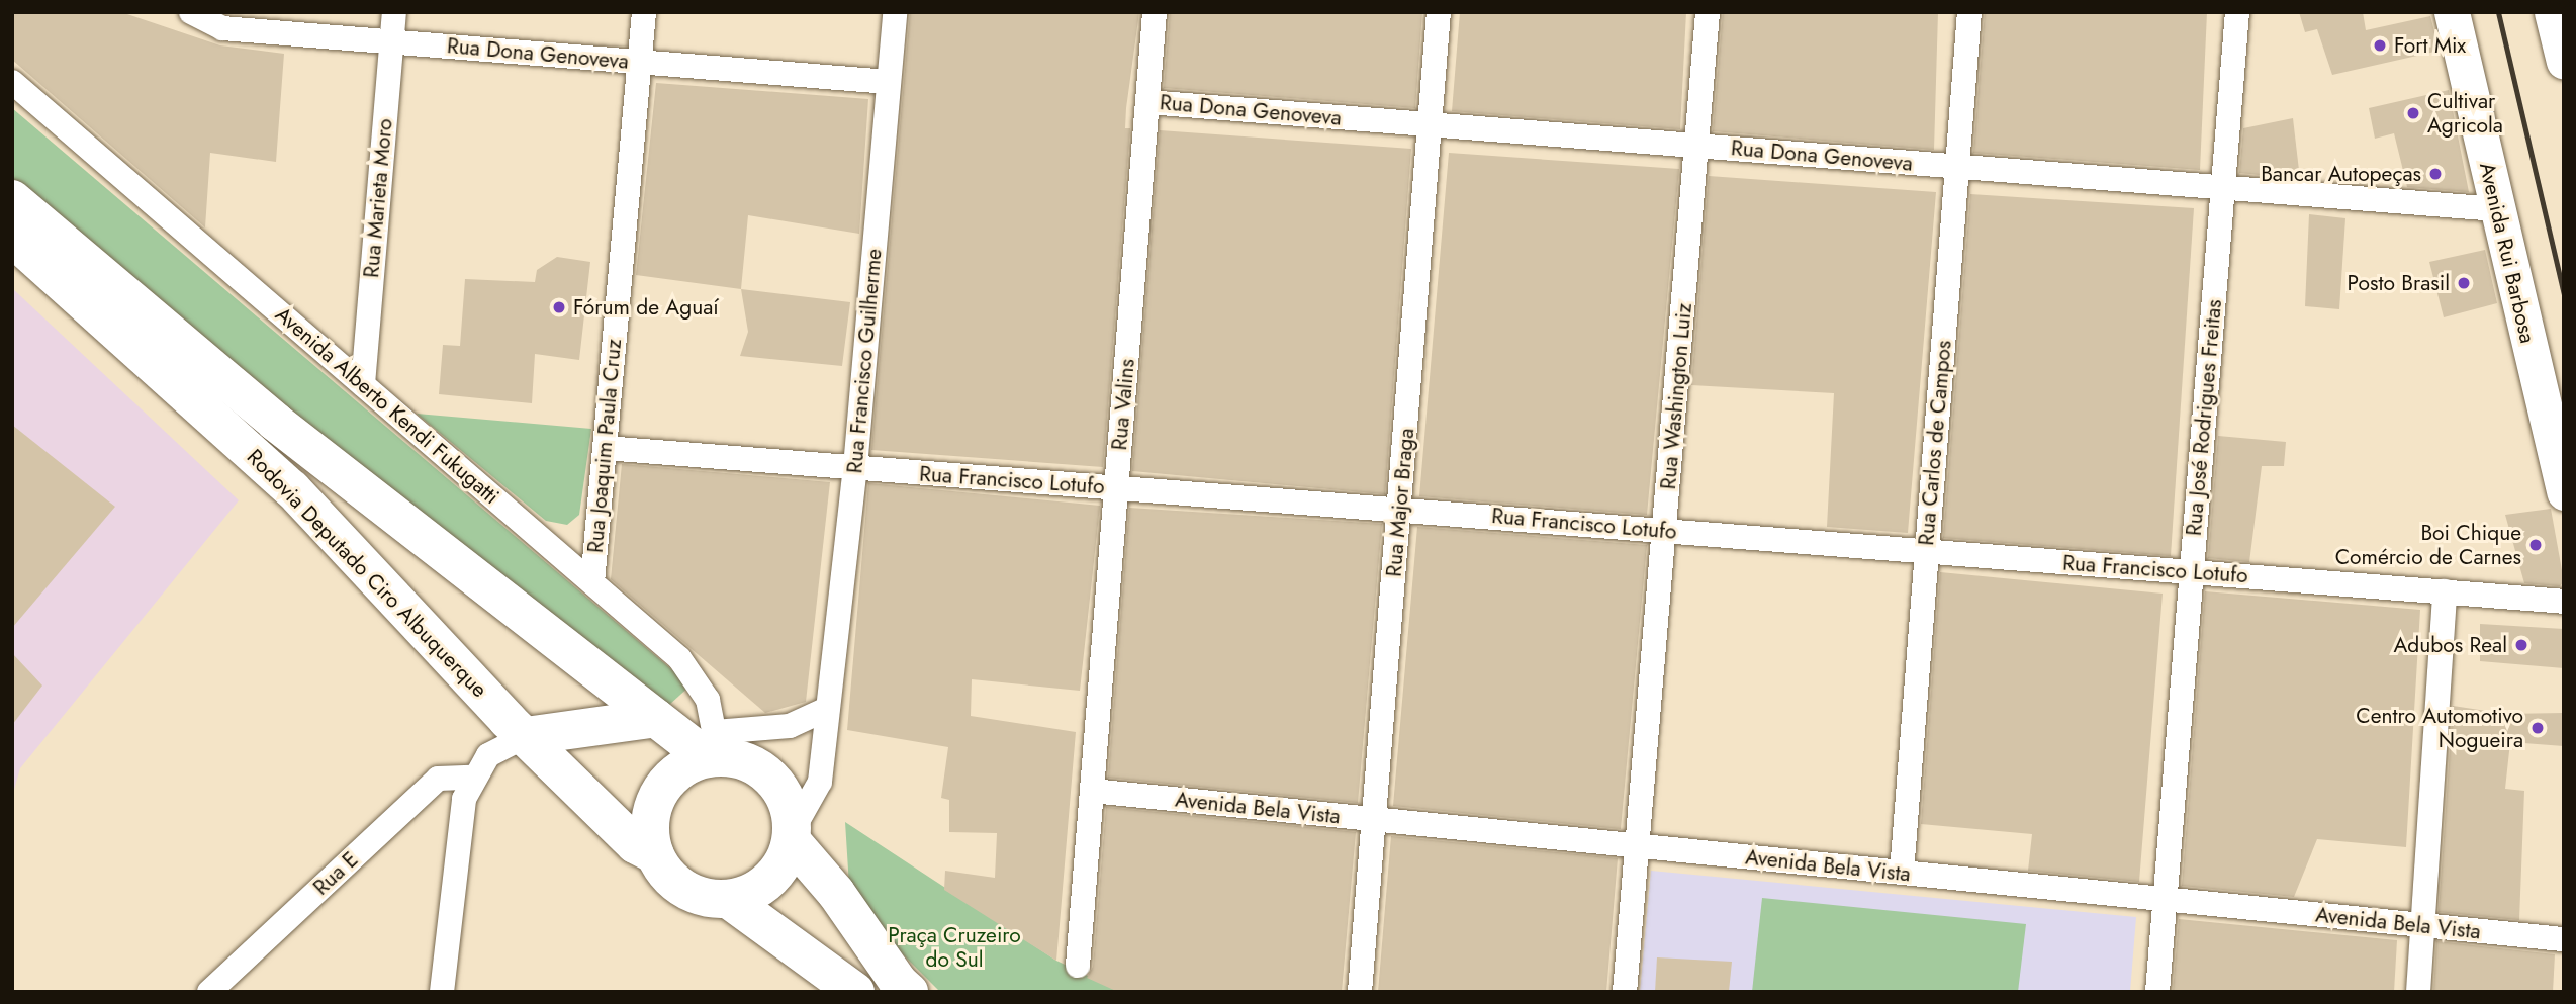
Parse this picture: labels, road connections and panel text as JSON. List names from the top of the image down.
{
  "streets": {
    "main road": ["Avenida Rui Barbosa", "Rodovia Deputado Ciro Albuquerque"],
    "street": [
      "Rua Dona Genoveva",
      "Rua Marieta Moro",
      "Rua Francisco Guilherme",
      "Rua Washington Luiz",
      "Rua Valins",
      "Avenida Alberto Kendi Fukugatti",
      "Rua José Rodrigues Freitas",
      "Rua Carlos de Campos",
      "Rua Joaquim Paula Cruz",
      "Rua Francisco Lotufo",
      "Rua Major Braga",
      "Avenida Bela Vista",
      "Rua E"
    ]
  },
  "crossings": [
    ["Rua Dona Genoveva", "Rua Marieta Moro"],
    ["Rua Dona Genoveva", "Avenida Rui Barbosa"],
    ["Rua Dona Genoveva", "Rua Francisco Guilherme"],
    ["Rua Dona Genoveva", "Rua Washington Luiz"],
    ["Rua Dona Genoveva", "Rua Valins"],
    ["Rua Dona Genoveva", "Rua José Rodrigues Freitas"],
    ["Rua Dona Genoveva", "Rua Carlos de Campos"],
    ["Rua Dona Genoveva", "Rua Joaquim Paula Cruz"],
    ["Rua Dona Genoveva", "Rua Major Braga"],
    ["Rua Marieta Moro", "Avenida Alberto Kendi Fukugatti"],
    ["Rua Francisco Guilherme", "Avenida Alberto Kendi Fukugatti"],
    ["Rua Francisco Guilherme", "Rua Francisco Lotufo"],
    ["Rua Francisco Guilherme", "Rodovia Deputado Ciro Albuquerque"],
    ["Rua Washington Luiz", "Rua Francisco Lotufo"],
    ["Rua Washington Luiz", "Avenida Bela Vista"],
    ["Rua Valins", "Rua Francisco Lotufo"],
    ["Rua Valins", "Avenida Bela Vista"],
    ["Avenida Alberto Kendi Fukugatti", "Rua Joaquim Paula Cruz"],
    ["Avenida Alberto Kendi Fukugatti", "Rodovia Deputado Ciro Albuquerque"],
    ["Rua José Rodrigues Freitas", "Rua Francisco Lotufo"],
    ["Rua José Rodrigues Freitas", "Avenida Bela Vista"],
    ["Rua Carlos de Campos", "Rua Francisco Lotufo"],
    ["Rua Carlos de Campos", "Avenida Bela Vista"],
    ["Rua Joaquim Paula Cruz", "Rua Francisco Lotufo"],
    ["Rua Francisco Lotufo", "Rua Major Braga"],
    ["Rua Major Braga", "Avenida Bela Vista"]
  ],
  "parks": ["Praça Cruzeiro do Sul"],
  "places": [
    "Fort Mix",
    "Cultivar Agricola",
    "Bancar Autopeças",
    "Posto Brasil",
    "Fórum de Aguaí",
    "Boi Chique Comércio de Carnes",
    "Adubos Real",
    "Centro Automotivo Nogueira"
  ]
}
